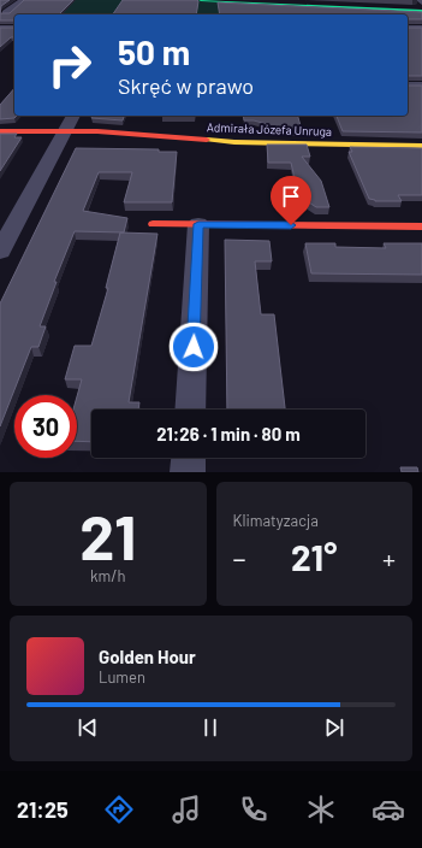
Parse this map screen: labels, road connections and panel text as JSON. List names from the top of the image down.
{
  "streets": {
    "street": ["Admirała Józefa Unruga"]
  },
  "page": {
    "turn": ["50 m", "Skręć w prawo"],
    "limit": "30",
    "trip": "21:26 · 1 min · 80 m",
    "tile": [
      ["21", "km/h"],
      "Klimatyzacja"
    ],
    "heat": ["−", "21°", "+"],
    "song": ["Golden Hour", "Lumen"],
    "tabs": "21:25"
  }
}
